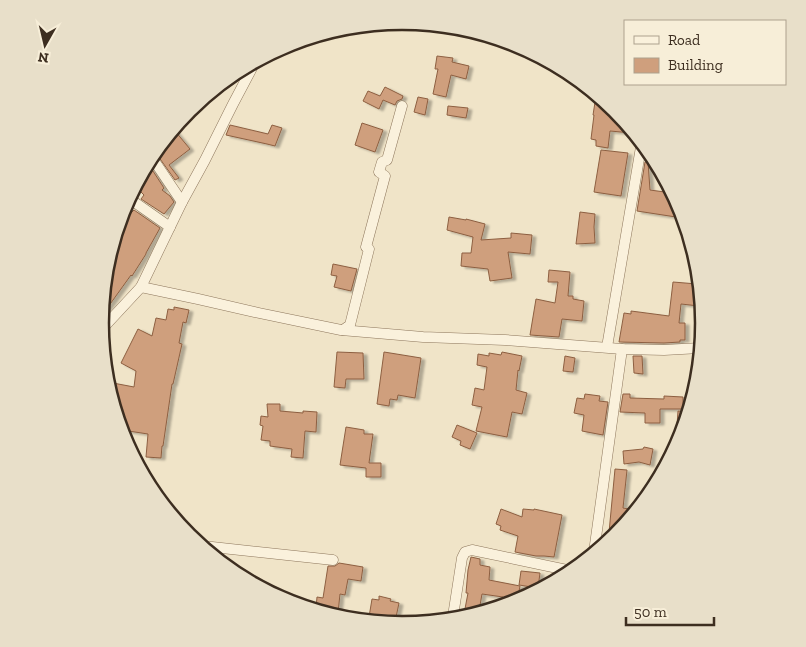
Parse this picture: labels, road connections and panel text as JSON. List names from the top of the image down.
{
  "legend": ["Road", "Building"],
  "scale_bar": "50 m",
  "north": "bottom"
}
